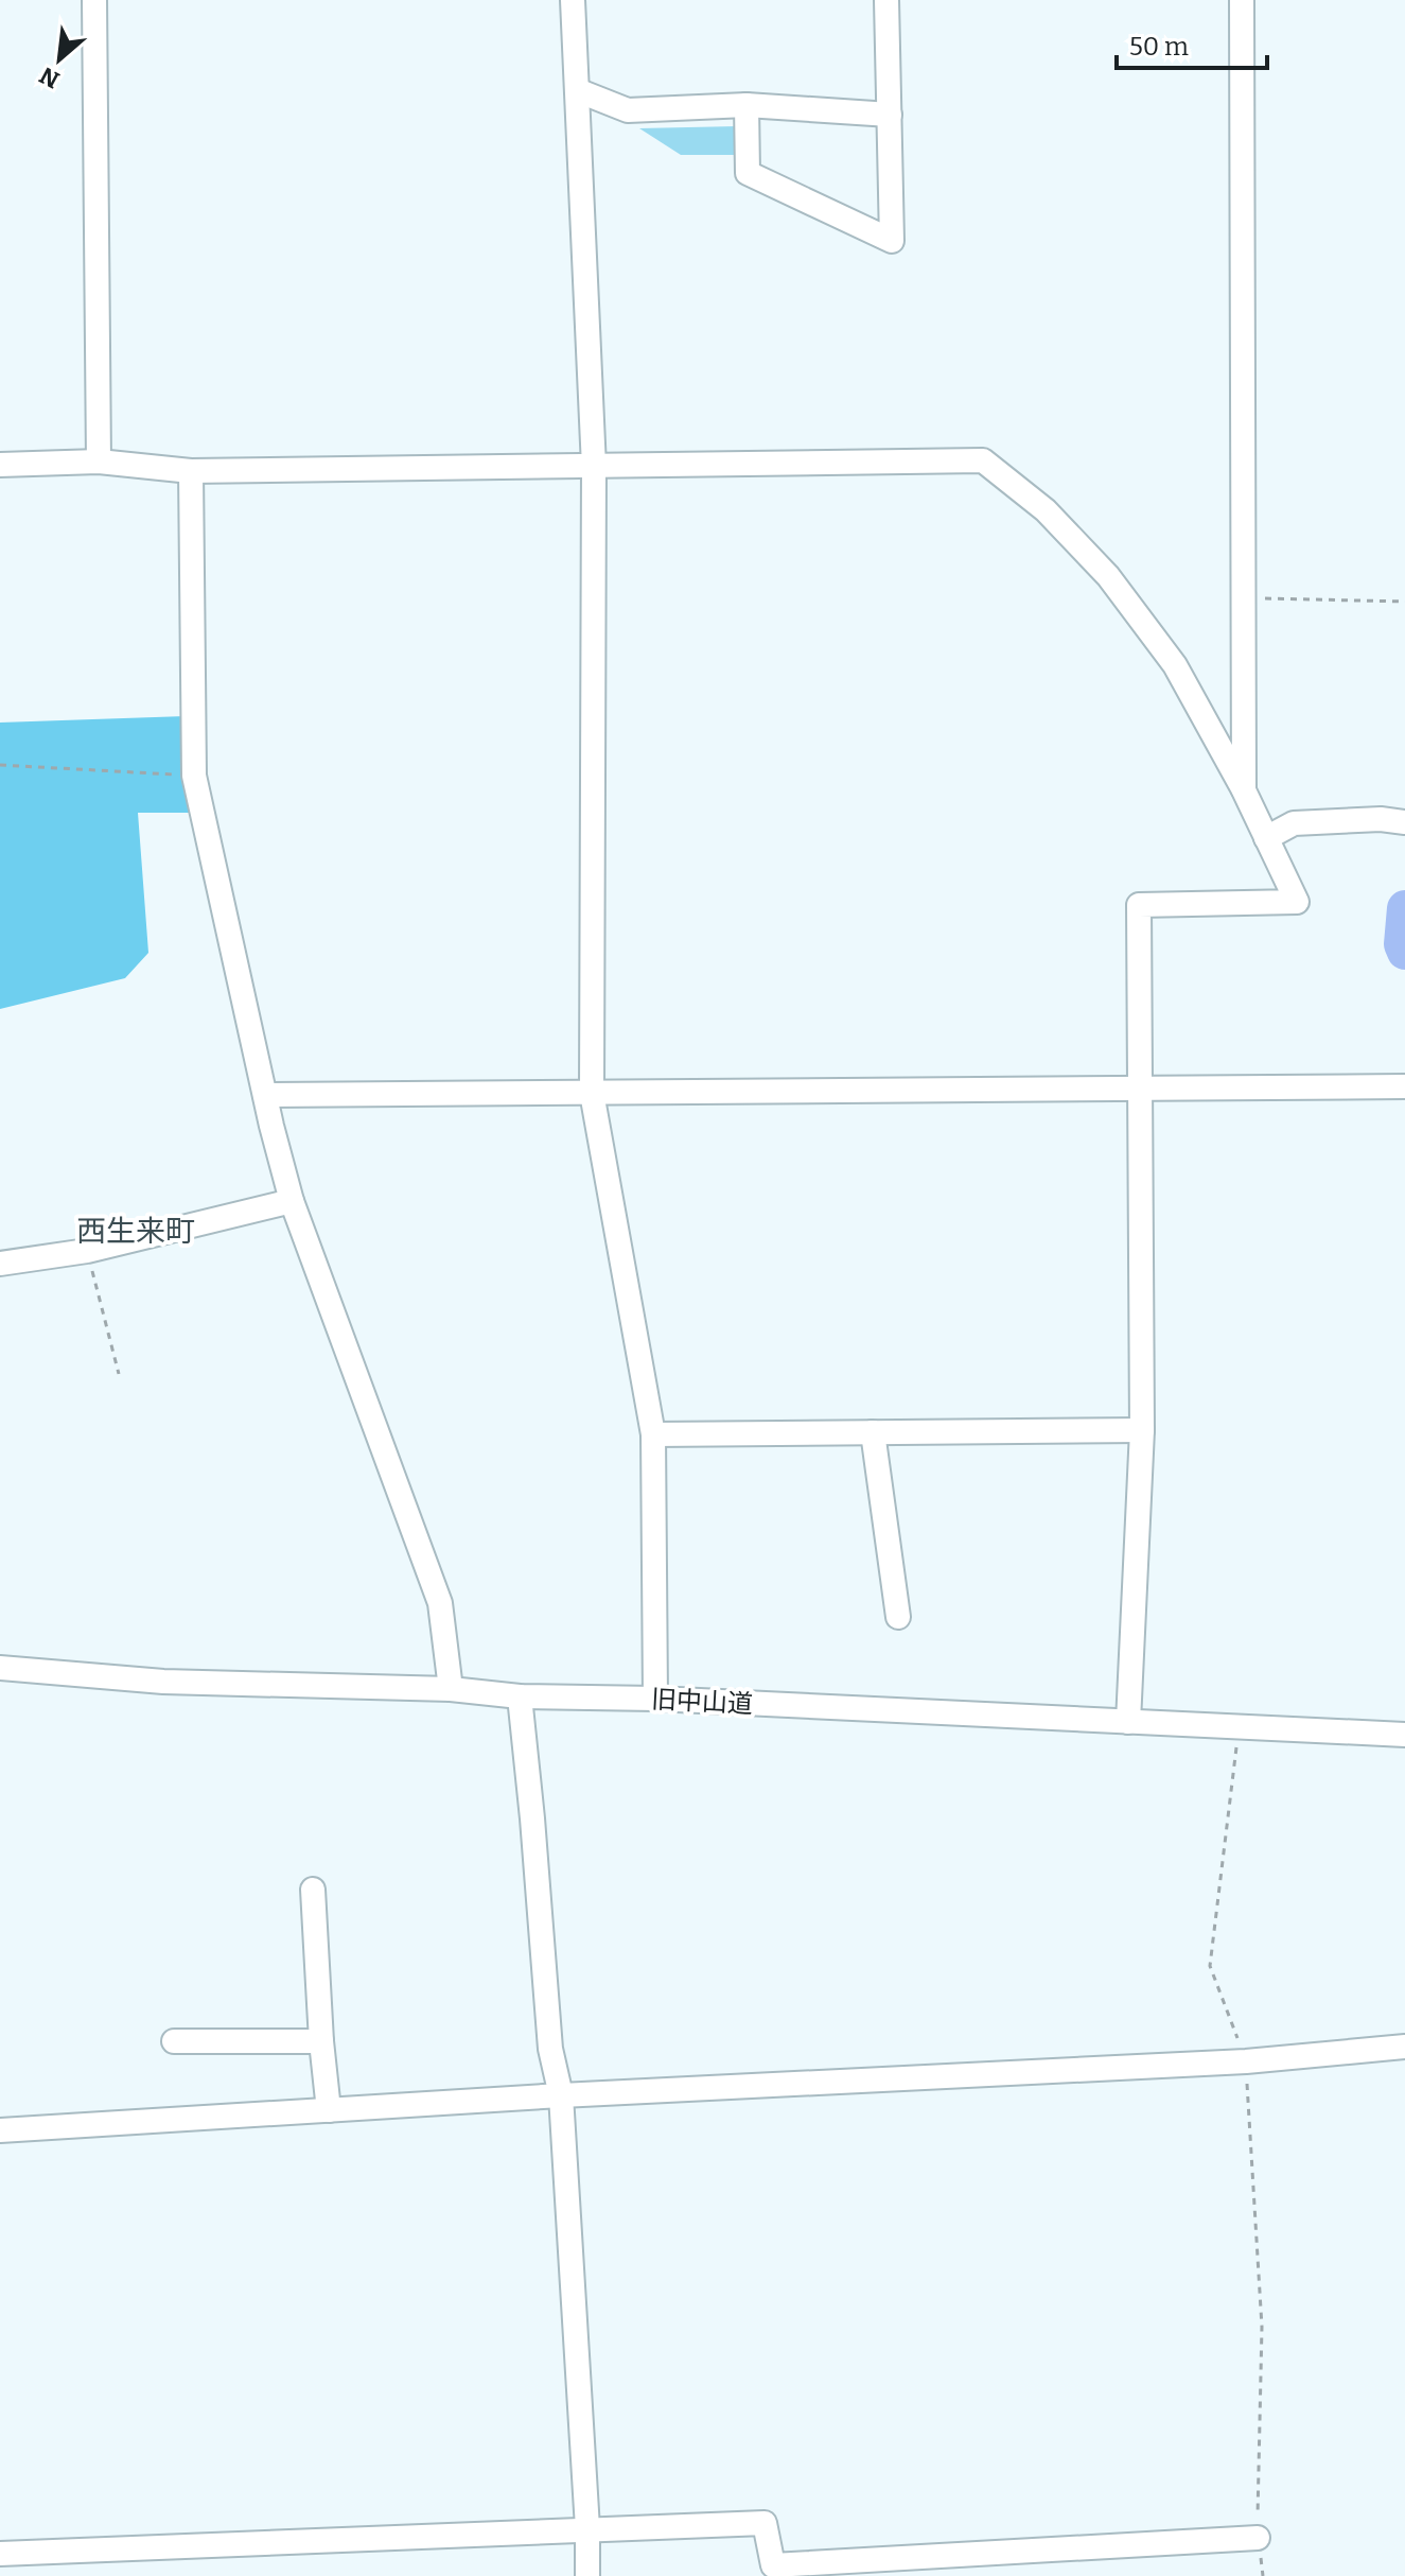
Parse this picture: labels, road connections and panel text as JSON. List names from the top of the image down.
{
  "streets": {
    "street": ["旧中山道"]
  },
  "districts": ["西生来町"],
  "scale_bar": "50 m",
  "north": "bottom left"
}
